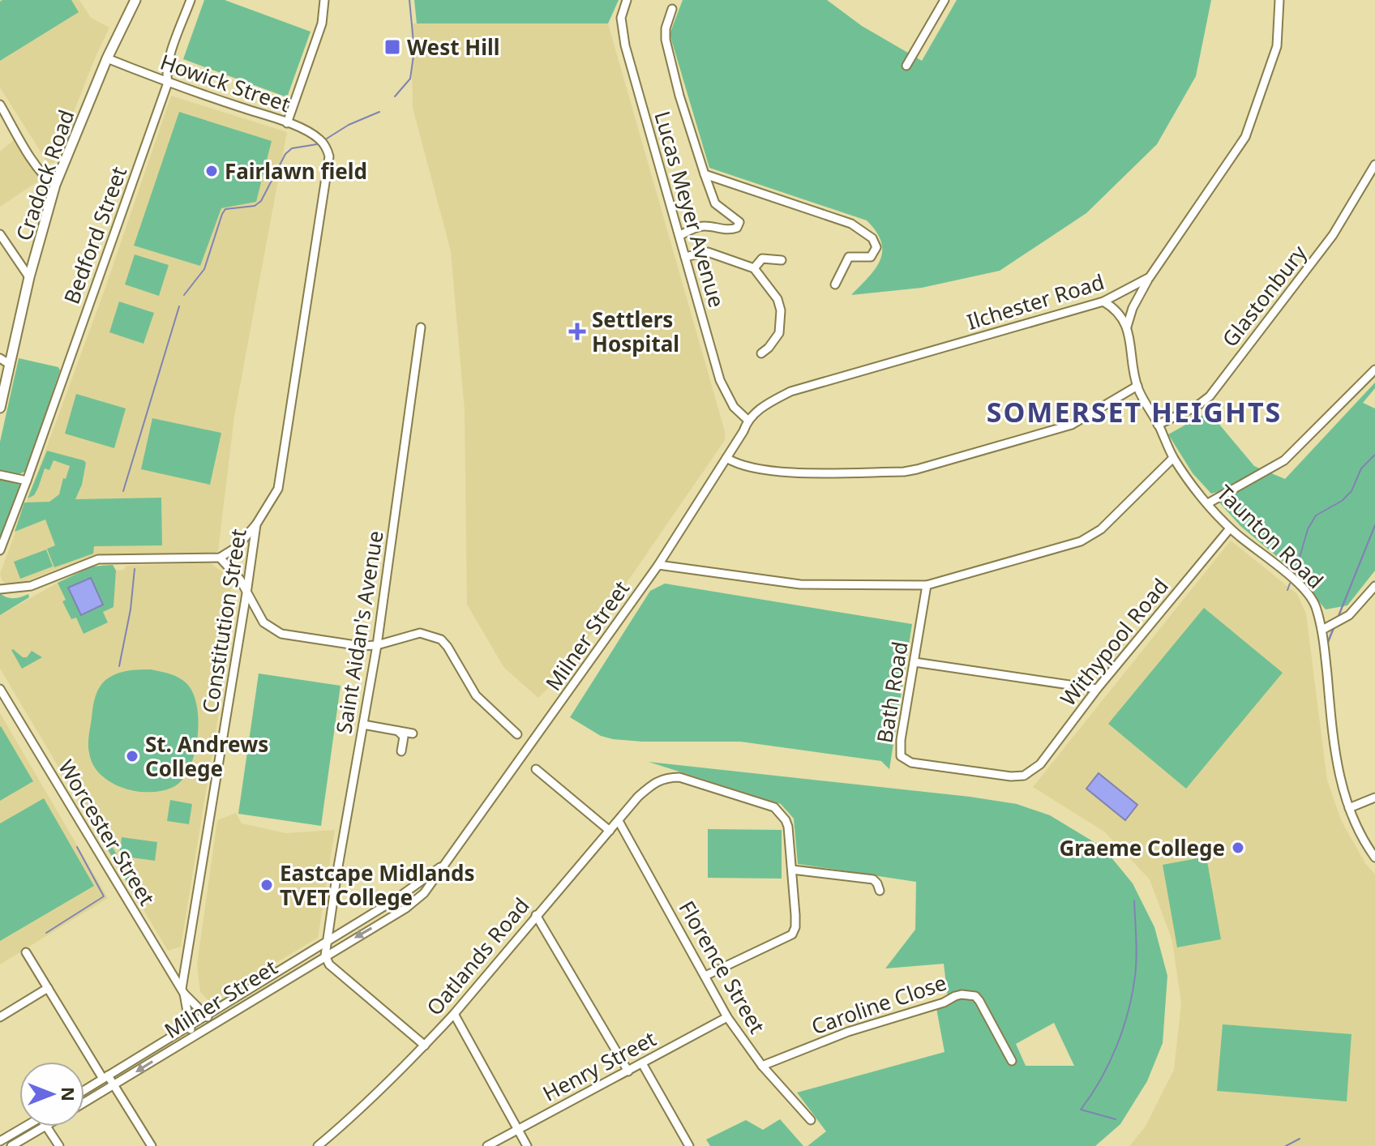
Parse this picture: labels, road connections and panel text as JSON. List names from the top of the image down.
{
  "streets": {
    "main road": ["Cradock Road"],
    "street": [
      "Howick Street",
      "Lucas Meyer Avenue",
      "Bedford Street",
      "Glastonbury",
      "Ilchester Road",
      "Taunton Road",
      "Constitution Street",
      "Saint Aidan's Avenue",
      "Milner Street",
      "Withypool Road",
      "Bath Road",
      "Worcester Street",
      "Oatlands Road",
      "Florence Street",
      "Caroline Close",
      "Henry Street"
    ]
  },
  "crossings": [
    ["Howick Street", "Cradock Road"],
    ["Howick Street", "Bedford Street"],
    ["Howick Street", "Constitution Street"],
    ["Lucas Meyer Avenue", "Ilchester Road"],
    ["Lucas Meyer Avenue", "Milner Street"],
    ["Glastonbury", "Taunton Road"],
    ["Ilchester Road", "Milner Street"],
    ["Taunton Road", "Withypool Road"],
    ["Constitution Street", "Worcester Street"],
    ["Saint Aidan's Avenue", "Milner Street"],
    ["Milner Street", "Worcester Street"],
    ["Withypool Road", "Bath Road"],
    ["Oatlands Road", "Florence Street"],
    ["Florence Street", "Caroline Close"],
    ["Florence Street", "Henry Street"]
  ],
  "districts": ["SOMERSET HEIGHTS"],
  "places": {
    "transit": ["West Hill"],
    "other": [
      "Fairlawn field",
      "St. Andrews College",
      "Graeme College",
      "Eastcape Midlands TVET College"
    ],
    "health": ["Settlers Hospital"]
  },
  "north": "right"
}
